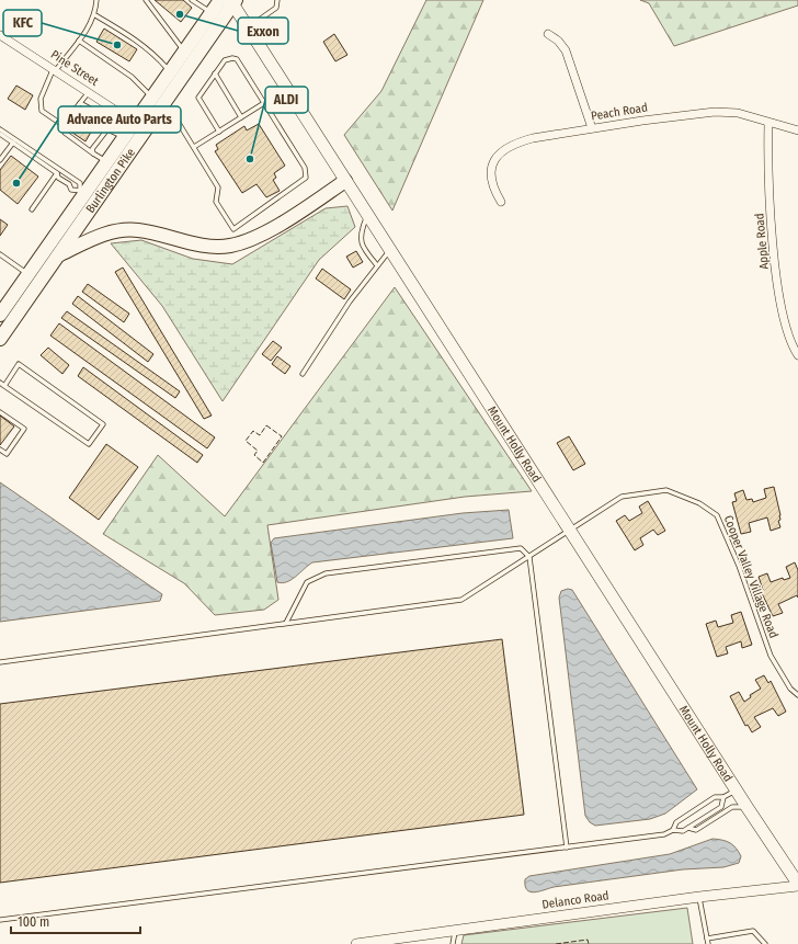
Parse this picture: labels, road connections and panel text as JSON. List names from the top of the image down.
{
  "streets": {
    "highway": ["Burlington Pike"],
    "main road": ["Mount Holly Road"],
    "street": [
      "Pine Street",
      "Peach Road",
      "Apple Road",
      "Delanco Road"
    ],
    "lane": ["Cooper Valley Village Road"]
  },
  "crossings": [
    ["Pine Street", "Burlington Pike"],
    ["Peach Road", "Apple Road"],
    ["Burlington Pike", "Mount Holly Road"],
    ["Mount Holly Road", "Cooper Valley Village Road"],
    ["Mount Holly Road", "Delanco Road"]
  ],
  "places": [
    "Exxon",
    "KFC",
    "ALDI",
    "Advance Auto Parts"
  ],
  "scale_bar": "100 m"
}
